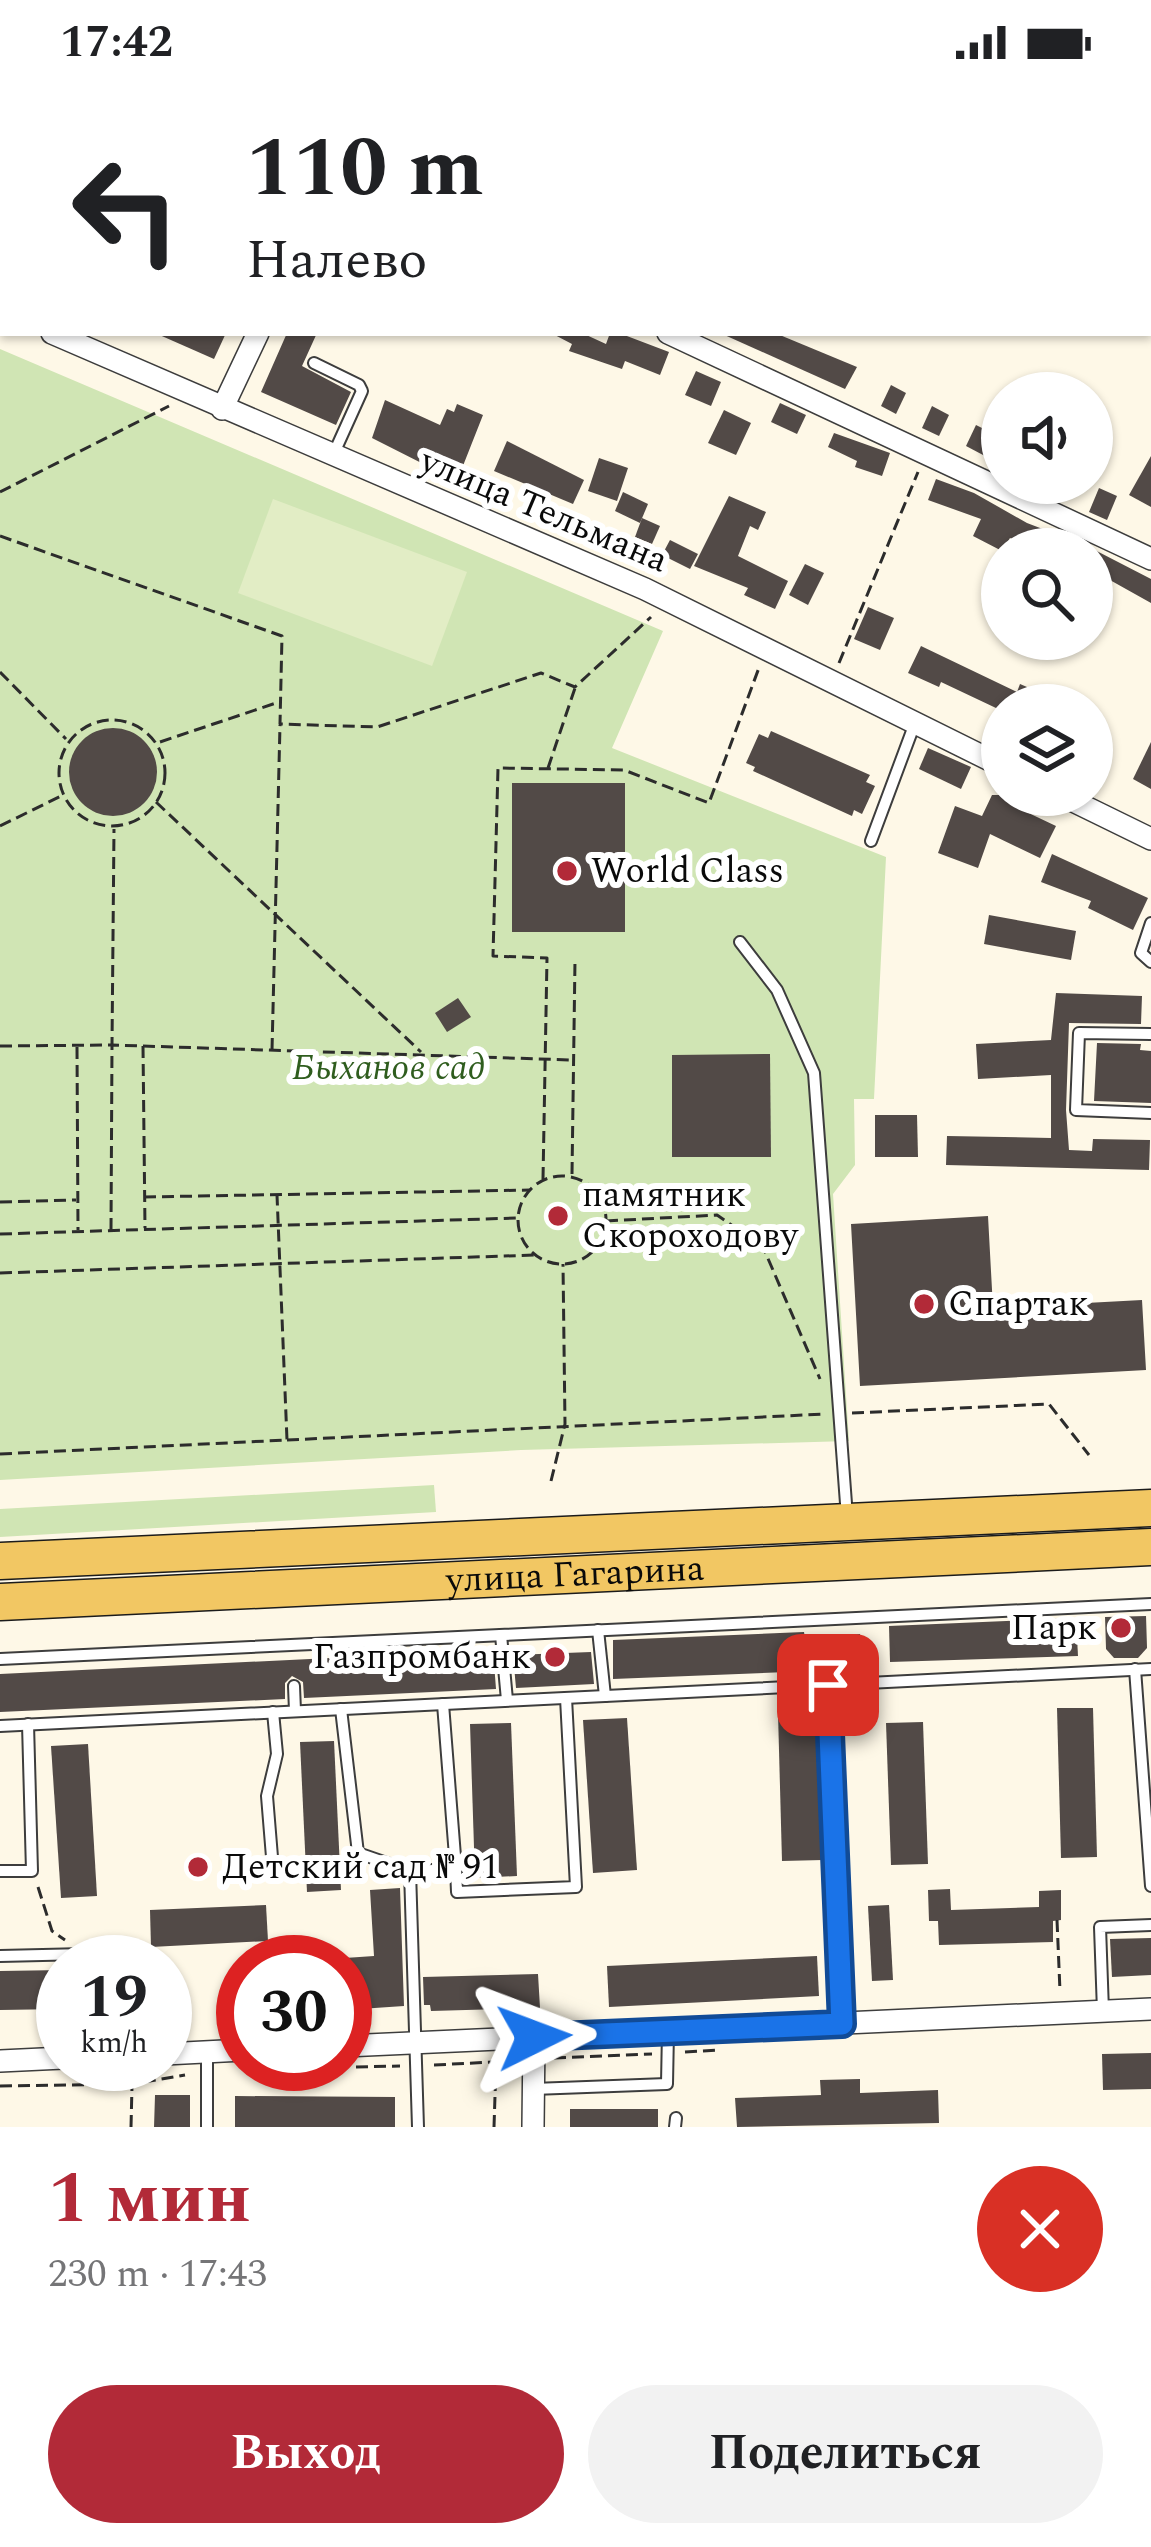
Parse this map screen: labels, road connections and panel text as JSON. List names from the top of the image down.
{
  "streets": {
    "main road": ["улица Гагарина"],
    "street": ["улица Тельмана"]
  },
  "parks": ["Быханов сад"],
  "places": [
    "World Class",
    "памятник Скороходову",
    "Спартак",
    "Парк",
    "Газпромбанк",
    "Детский сад № 91"
  ],
  "page": {
    "status": "17:42",
    "turn": ["110 m", "Налево"],
    "speed": "19 km/h",
    "limit": "30",
    "heading": ["1 мин", "230 m · 17:43"],
    "buttons": ["Выход", "Поделиться"]
  }
}
